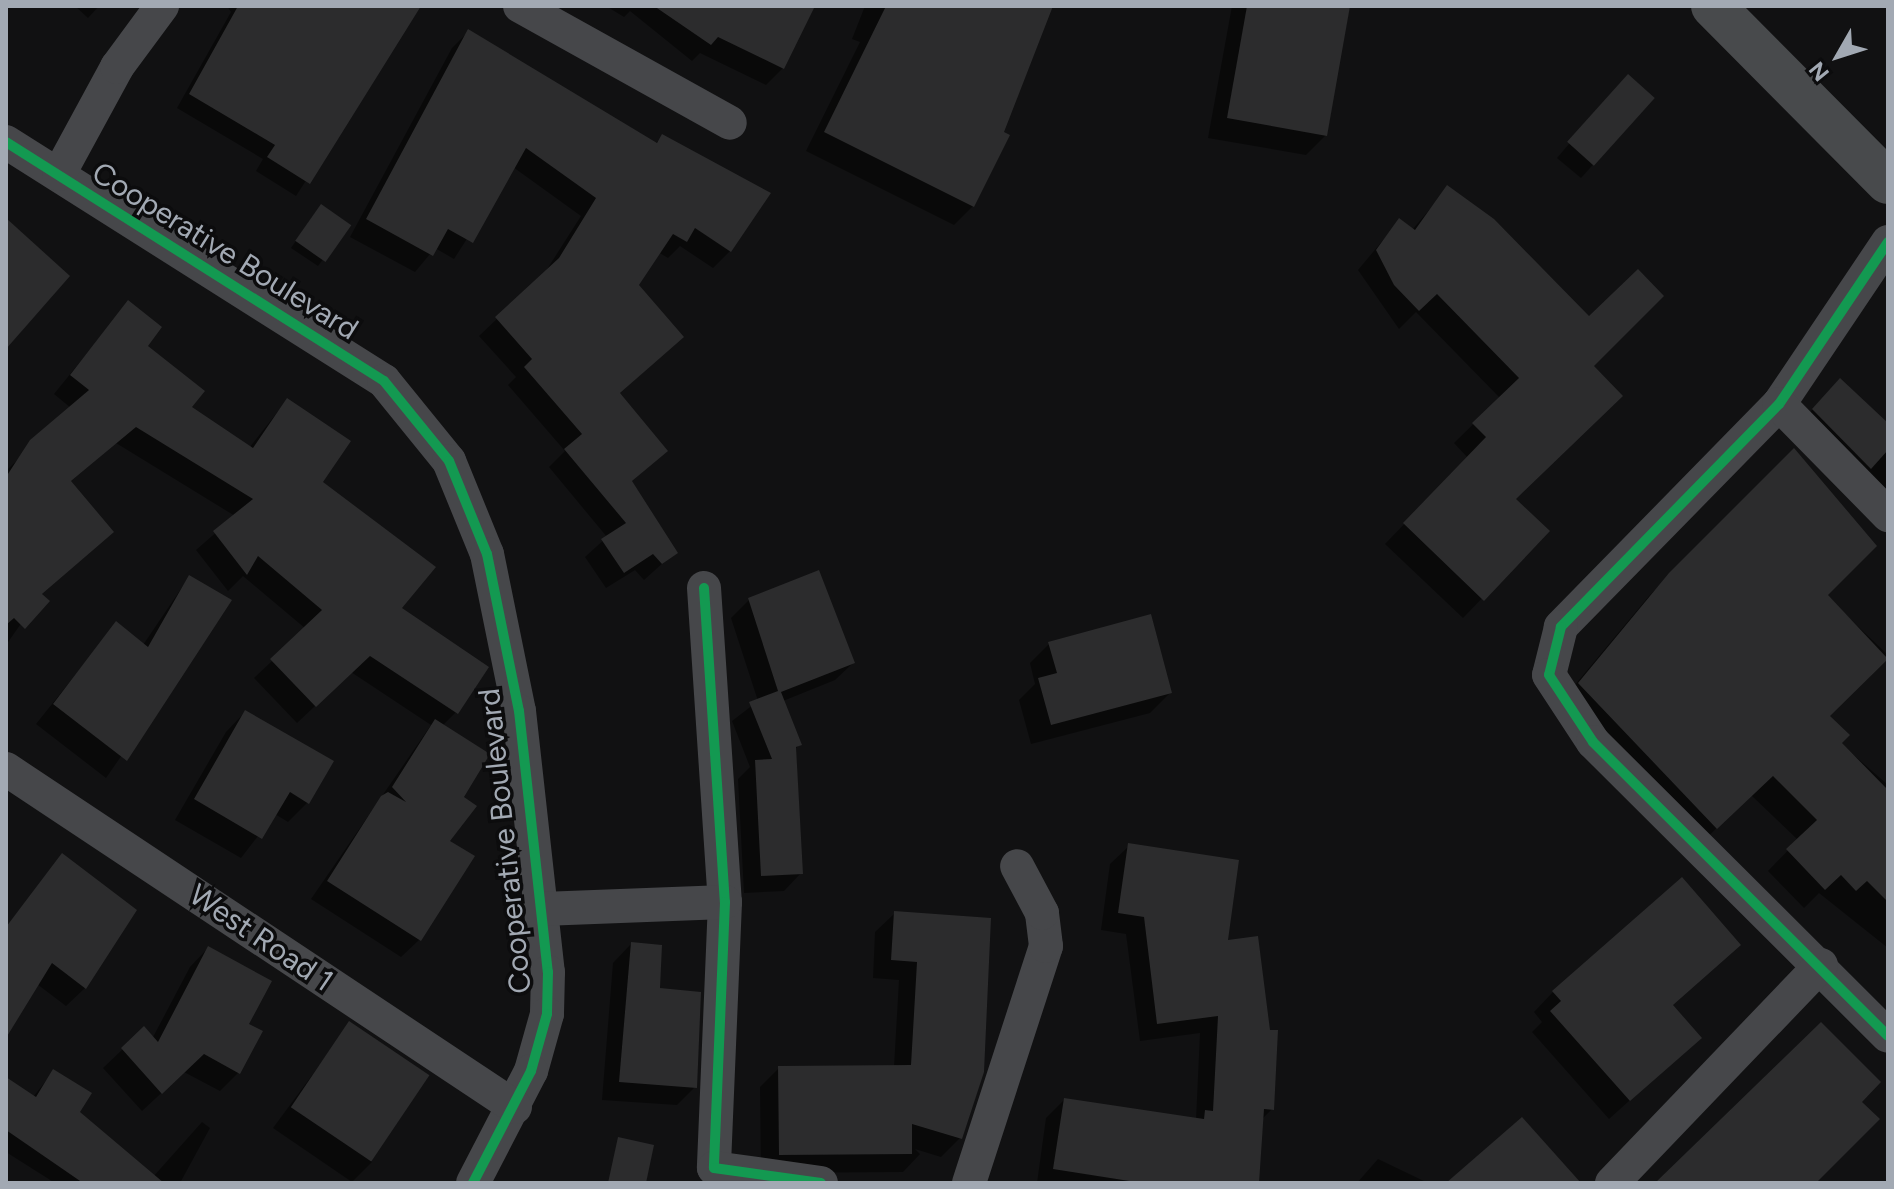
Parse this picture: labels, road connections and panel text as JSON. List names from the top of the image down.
{
  "streets": {
    "street": ["Cooperative Boulevard", "West Road 1"]
  },
  "crossings": [
    ["Cooperative Boulevard", "West Road 1"]
  ],
  "north": "bottom left"
}
